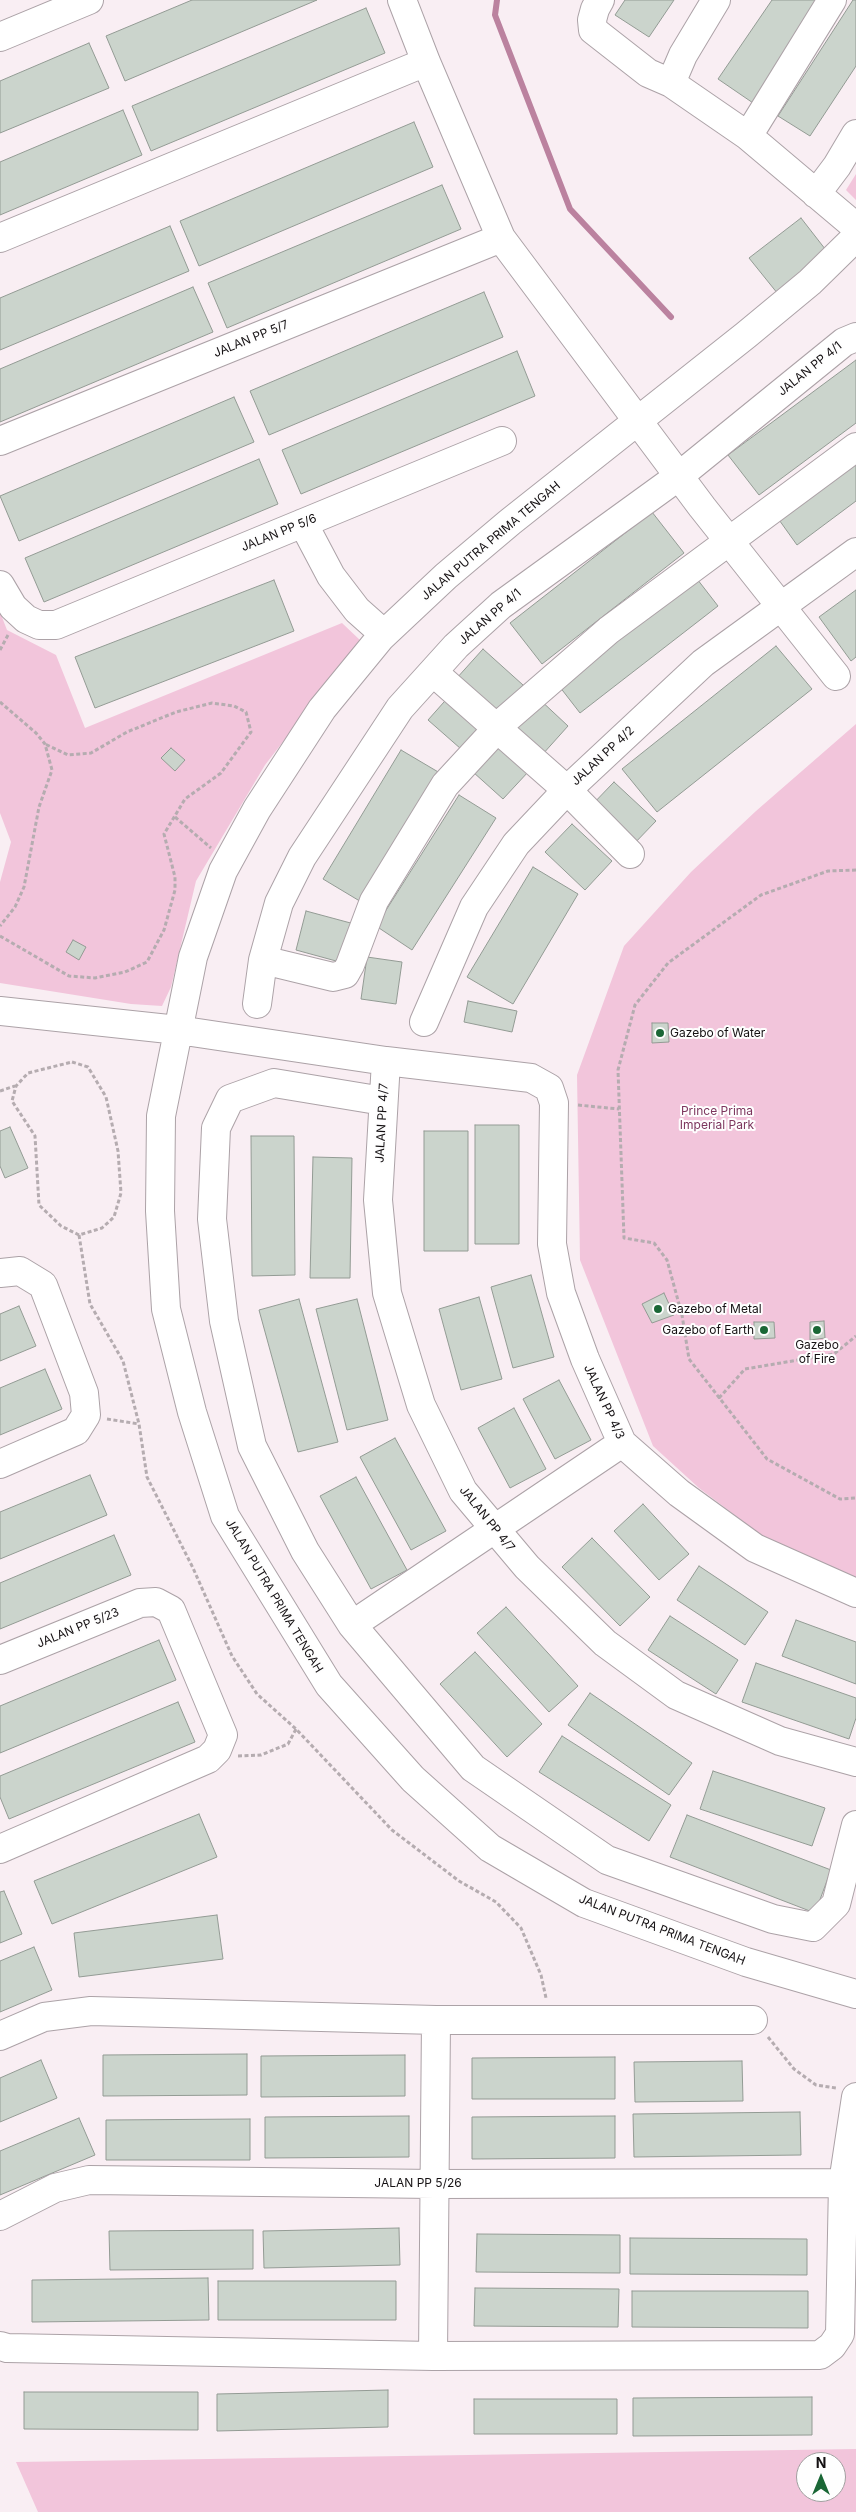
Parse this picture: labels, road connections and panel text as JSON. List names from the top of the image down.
{
  "streets": {
    "street": [
      "JALAN PP 5/7",
      "JALAN PP 4/1",
      "JALAN PP 5/6",
      "JALAN PUTRA PRIMA TENGAH",
      "JALAN PP 4/2",
      "JALAN PP 4/7",
      "JALAN PP 4/3",
      "JALAN PP 5/23",
      "JALAN PP 5/26"
    ]
  },
  "parks": ["Prince Prima Imperial Park"],
  "places": [
    "Gazebo of Water",
    "Gazebo of Metal",
    "Gazebo of Earth",
    "Gazebo of Fire"
  ],
  "north": "top"
}
